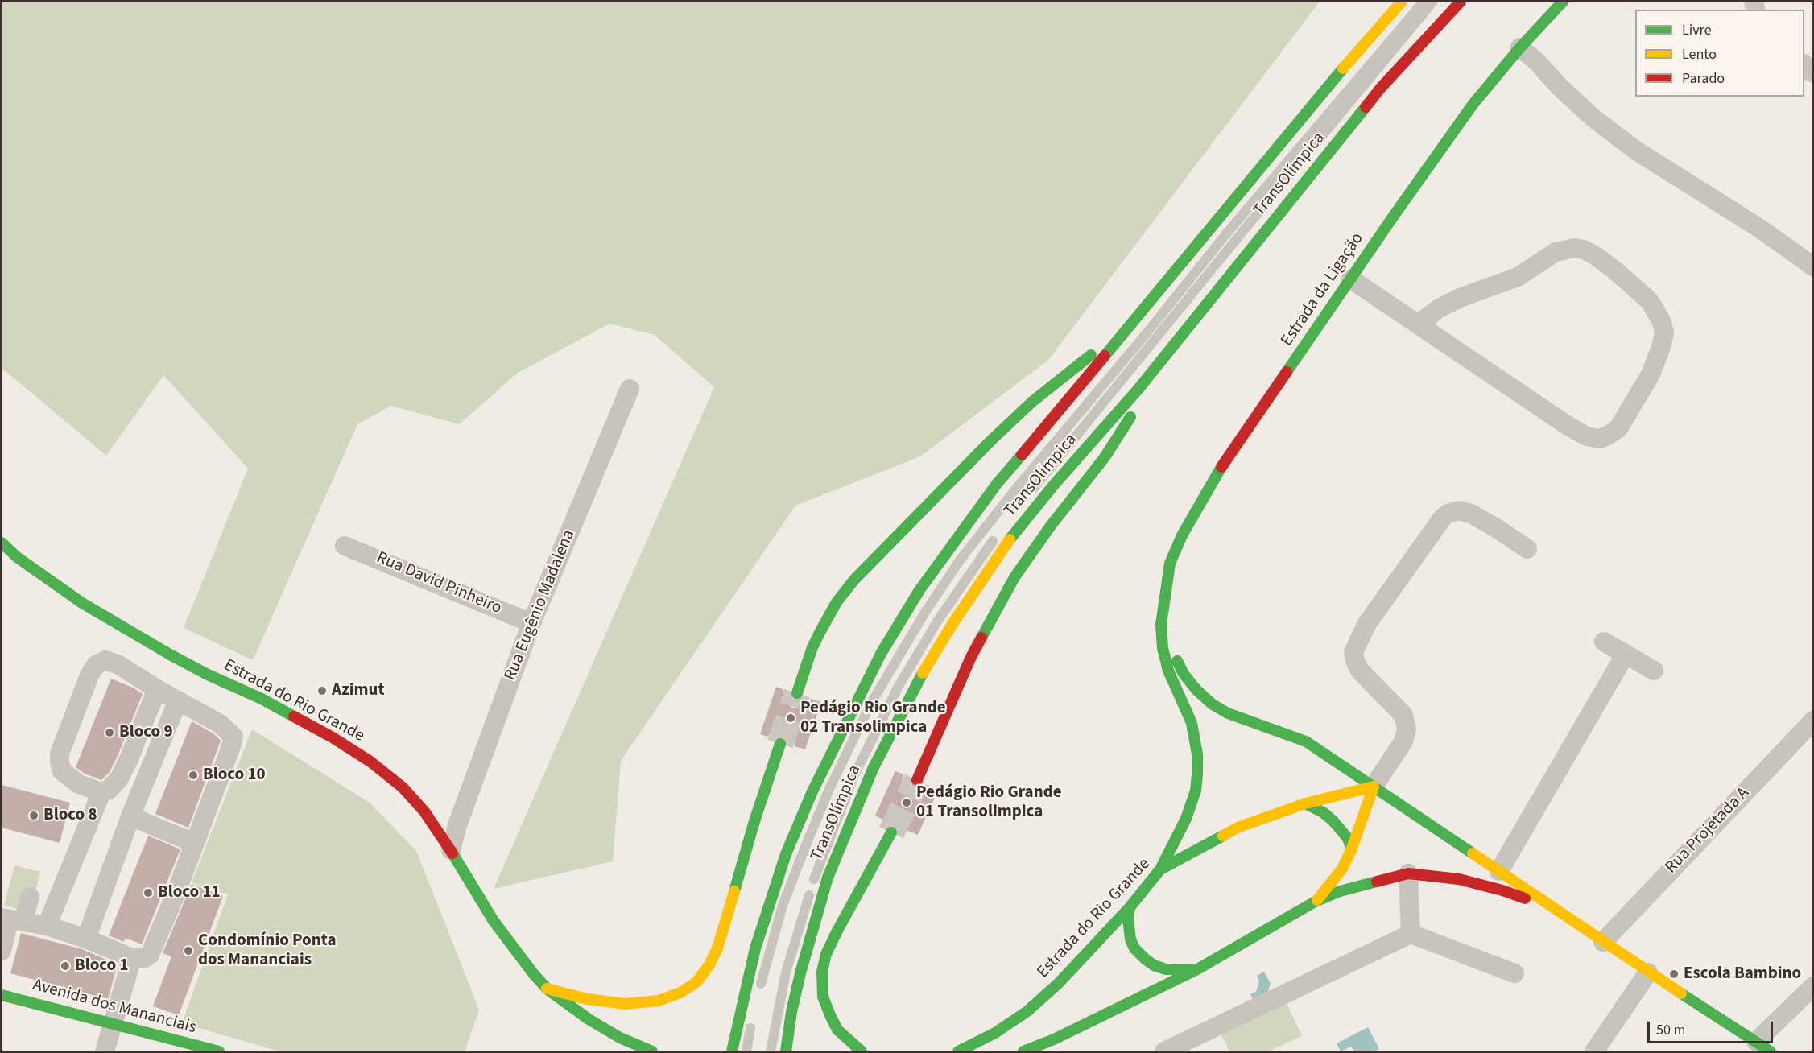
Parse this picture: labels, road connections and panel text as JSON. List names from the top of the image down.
{
  "streets": {
    "main road": [
      "TransOlímpica",
      "Estrada da Ligação",
      "Estrada do Rio Grande",
      "Avenida dos Mananciais"
    ],
    "street": ["Rua David Pinheiro", "Rua Eugênio Madalena", "Rua Projetada A"]
  },
  "crossings": [
    ["Estrada da Ligação", "Estrada do Rio Grande"],
    ["Rua David Pinheiro", "Rua Eugênio Madalena"],
    ["Rua Eugênio Madalena", "Estrada do Rio Grande"]
  ],
  "places": [
    "Azimut",
    "Pedágio Rio Grande 02 Transolimpica",
    "Bloco 9",
    "Bloco 10",
    "Pedágio Rio Grande 01 Transolimpica",
    "Bloco 8",
    "Bloco 11",
    "Condomínio Ponta dos Mananciais",
    "Bloco 1",
    "Escola Bambino"
  ],
  "legend": ["Livre", "Lento", "Parado"],
  "scale_bar": "50 m"
}
